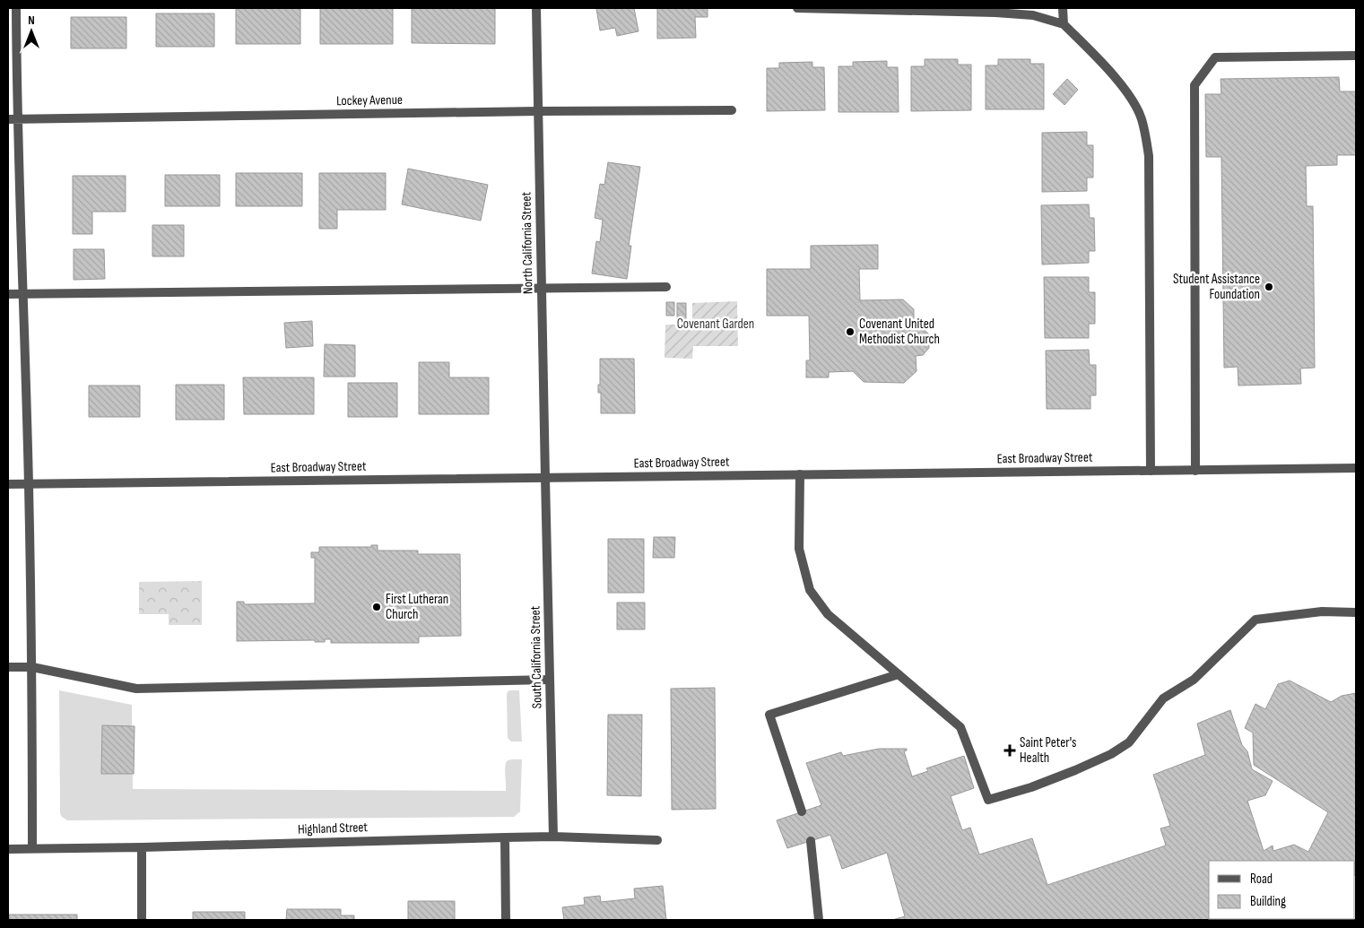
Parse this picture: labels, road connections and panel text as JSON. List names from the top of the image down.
{
  "streets": {
    "street": [
      "Lockey Avenue",
      "North California Street",
      "East Broadway Street",
      "South California Street",
      "Highland Street"
    ]
  },
  "crossings": [
    ["Lockey Avenue", "North California Street"],
    ["North California Street", "East Broadway Street"],
    ["North California Street", "South California Street"],
    ["East Broadway Street", "South California Street"],
    ["South California Street", "Highland Street"]
  ],
  "parks": ["Covenant Garden"],
  "places": {
    "other": ["Student Assistance Foundation", "Covenant United Methodist Church", "First Lutheran Church"],
    "health": ["Saint Peter's Health"]
  },
  "legend": ["Road", "Building"],
  "north": "top"
}
